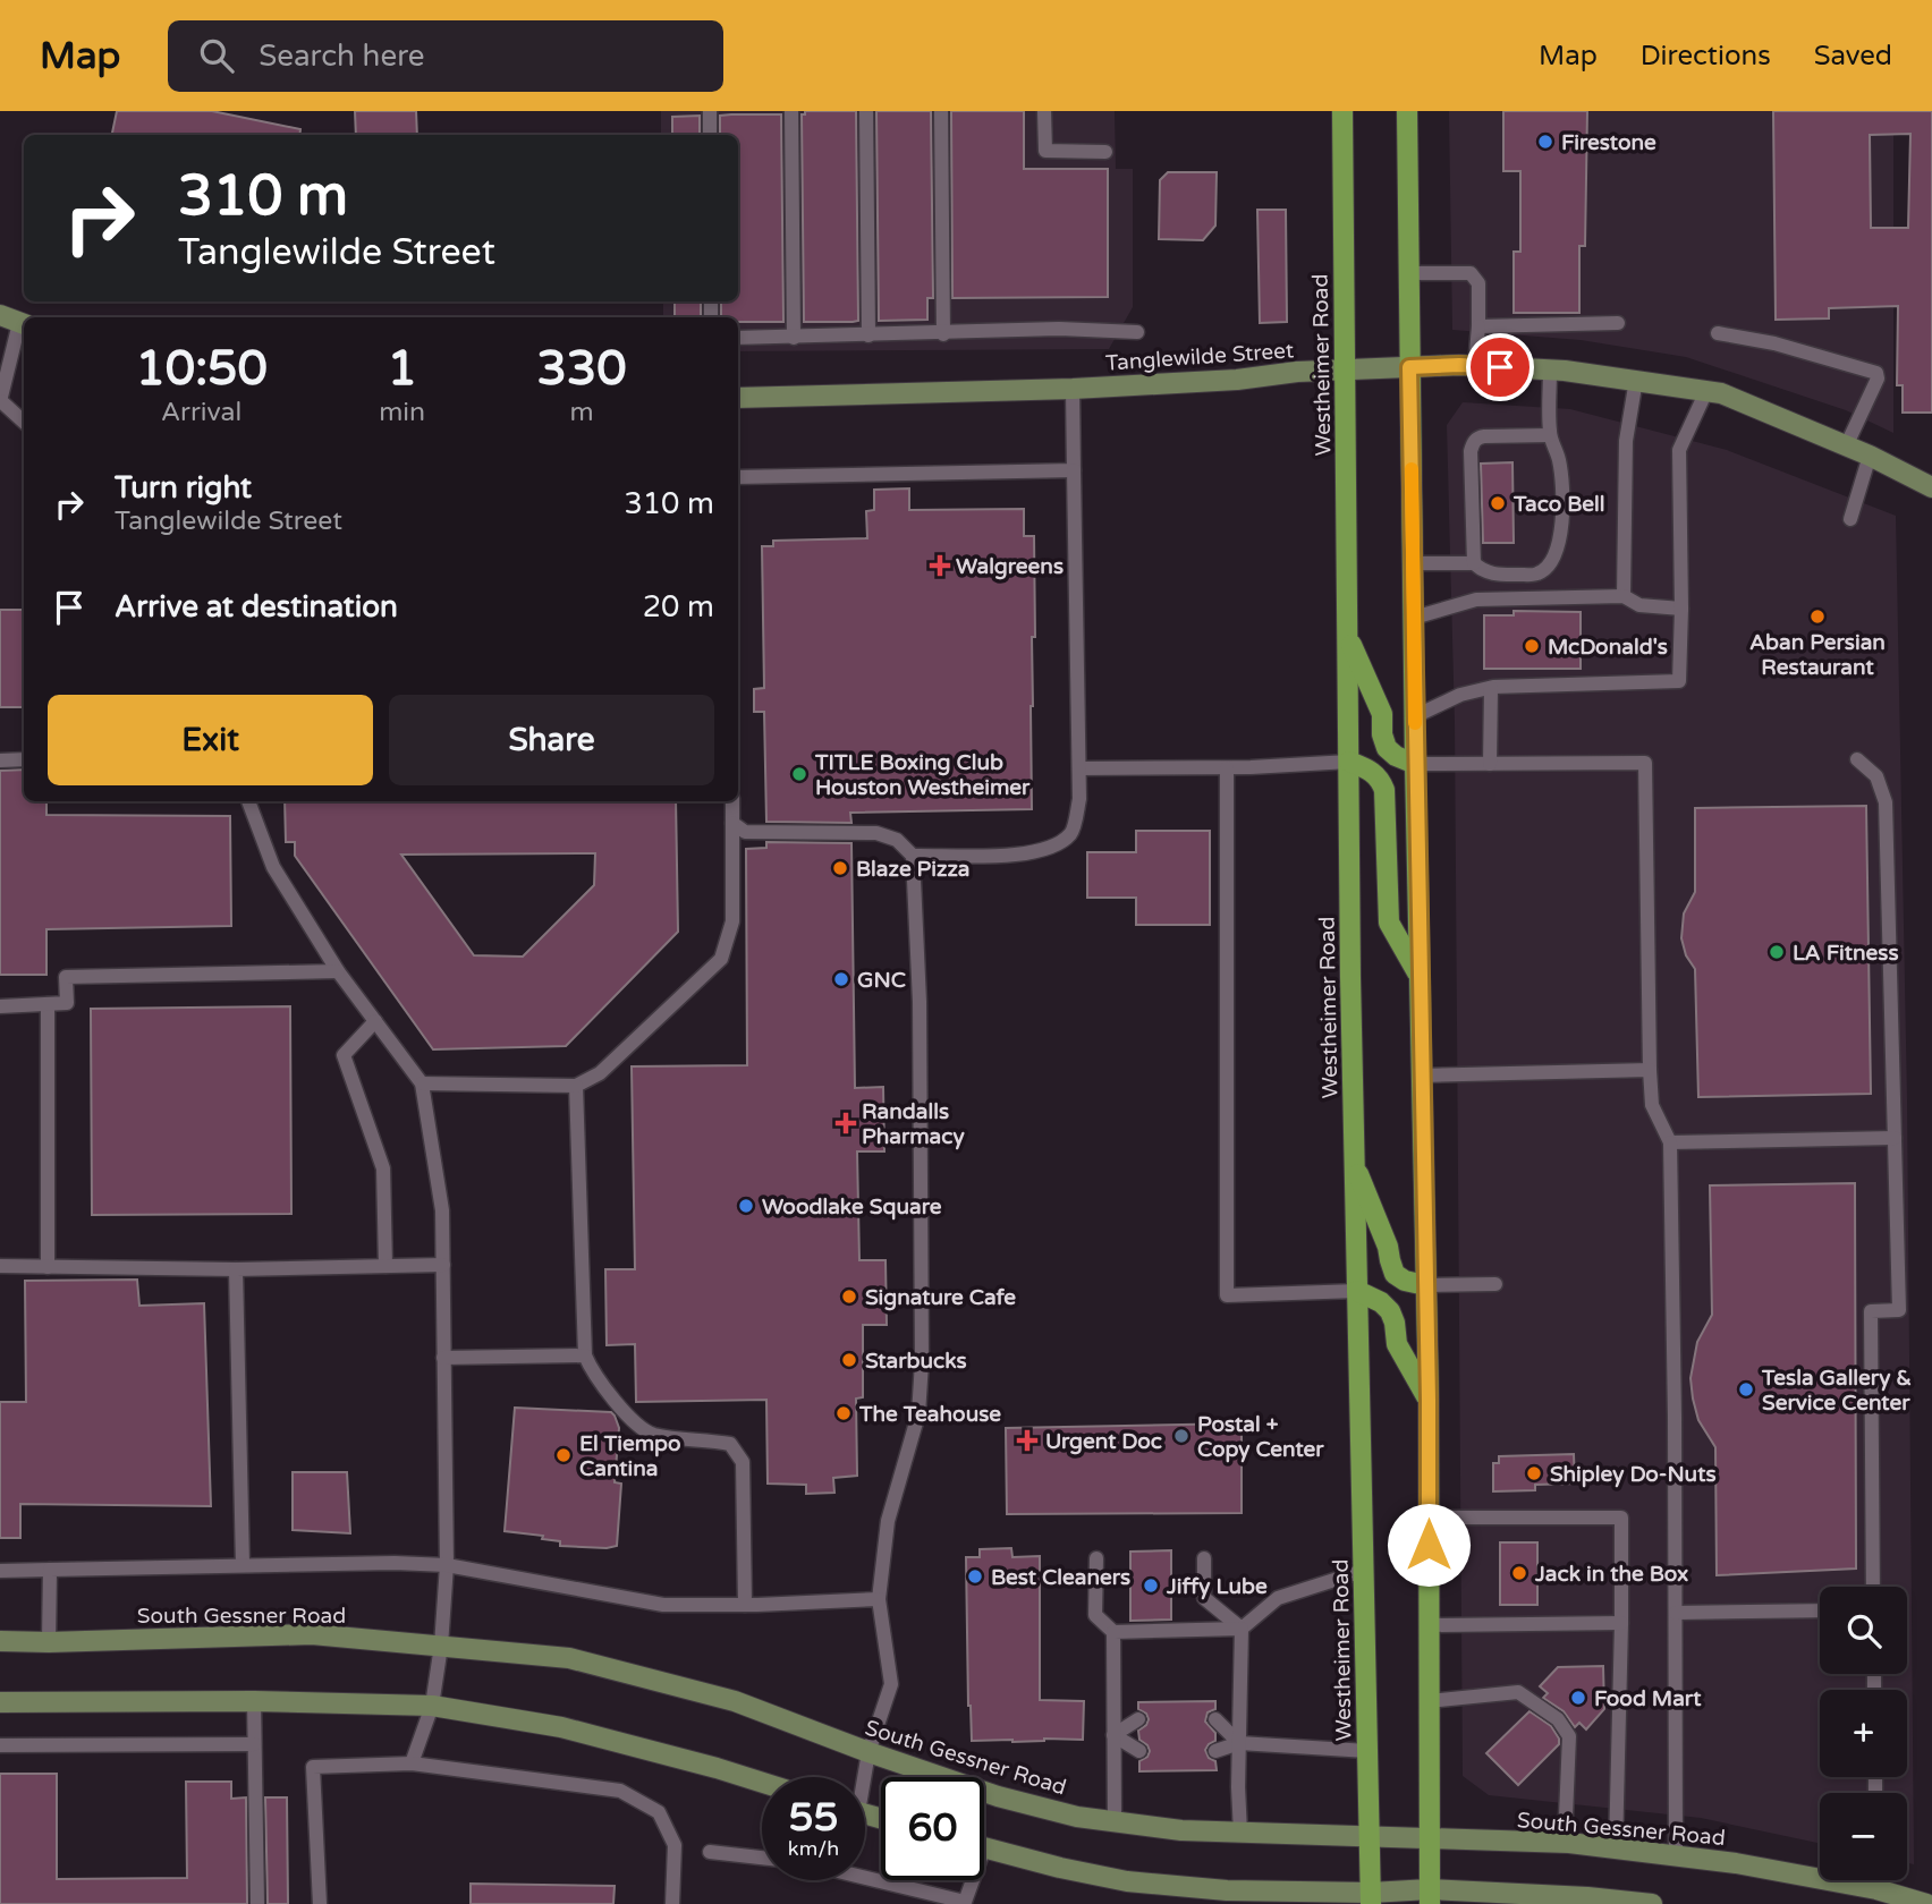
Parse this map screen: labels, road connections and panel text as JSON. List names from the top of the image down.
{
  "streets": {
    "main road": ["Tanglewilde Street", "Westheimer Road", "South Gessner Road"]
  },
  "crossings": [
    ["Tanglewilde Street", "Westheimer Road"],
    ["Westheimer Road", "South Gessner Road"]
  ],
  "places": {
    "other": [
      "Firestone",
      "Taco Bell",
      "Aban Persian Restaurant",
      "McDonald's",
      "TITLE Boxing Club Houston Westheimer",
      "Blaze Pizza",
      "LA Fitness",
      "GNC",
      "Woodlake Square",
      "Signature Cafe",
      "Starbucks",
      "Tesla Gallery & Service Center",
      "The Teahouse",
      "Postal + Copy Center",
      "El Tiempo Cantina",
      "Shipley Do-Nuts",
      "Jack in the Box",
      "Best Cleaners",
      "Jiffy Lube",
      "Food Mart"
    ],
    "health": ["Walgreens", "Randalls Pharmacy", "Urgent Doc"]
  },
  "page": {
    "header": "Map",
    "search": "Search here",
    "nav": ["Map", "Directions", "Saved"],
    "turn": ["310 m", "Tanglewilde Street"],
    "eta": [
      "10:50",
      "Arrival",
      "1",
      "min",
      "330",
      "m"
    ],
    "list": [
      {
        "name": "Turn right",
        "note": "Tanglewilde Street",
        "value": "310 m"
      },
      {
        "name": "Arrive at destination",
        "value": "20 m"
      }
    ],
    "buttons": ["Exit", "Share"],
    "map_buttons": ["+", "−"],
    "speed": "55 km/h",
    "limit": "60"
  }
}
